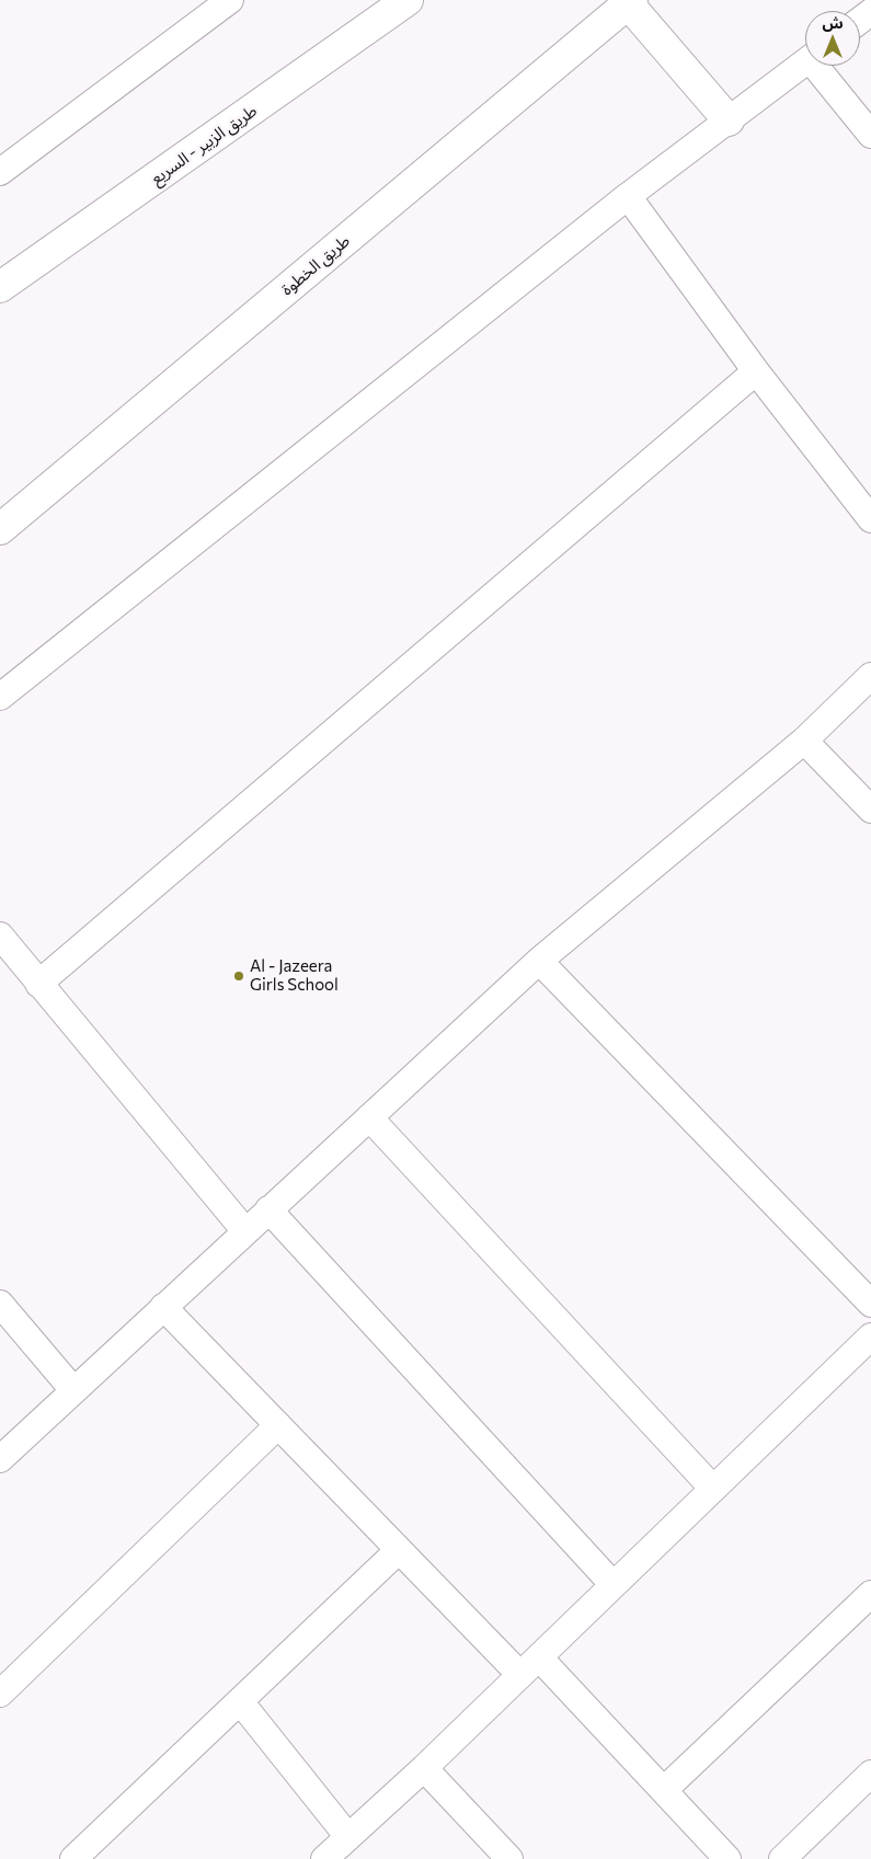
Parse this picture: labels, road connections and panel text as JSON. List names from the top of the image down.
{
  "streets": {
    "highway": ["طريق الزبير - السريع", "طريق الخطوة"]
  },
  "places": ["Al - Jazeera Girls School"],
  "north": "top"
}
